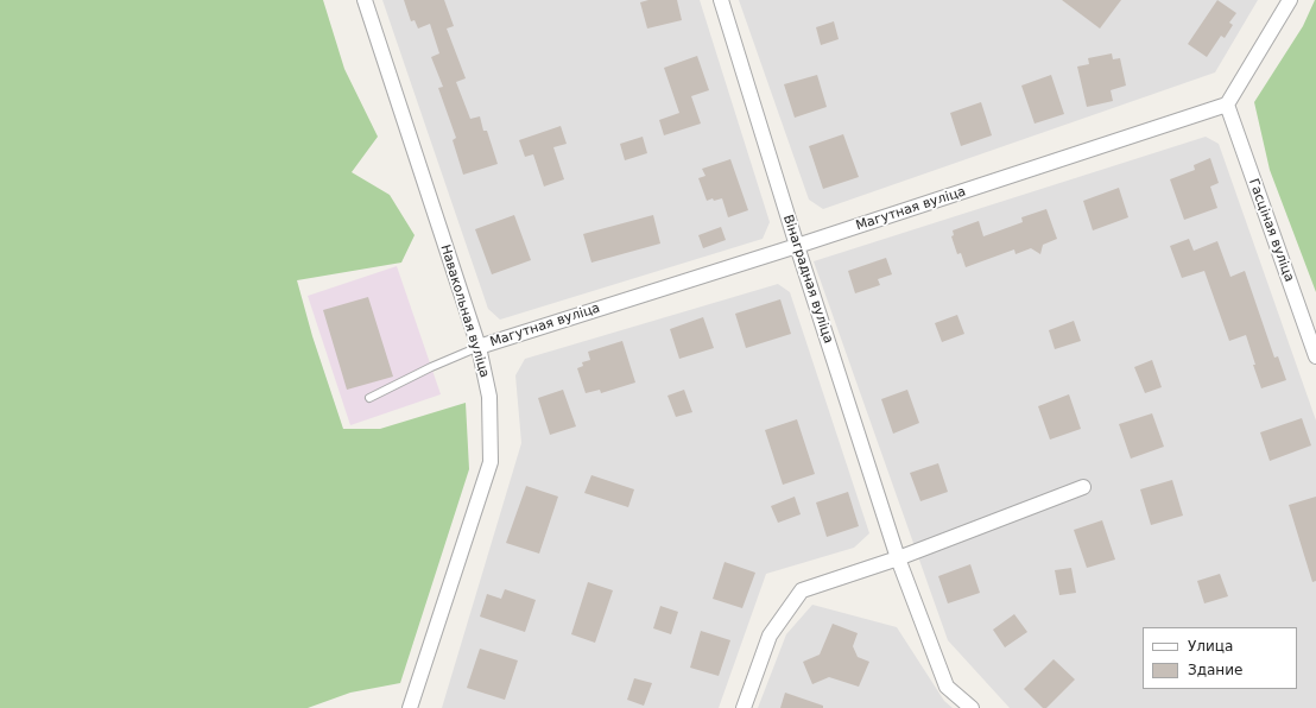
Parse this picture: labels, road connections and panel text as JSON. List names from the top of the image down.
{
  "streets": {
    "street": [
      "Магутная вуліца",
      "Гасціная вуліца",
      "Вінаградная вуліца",
      "Навакольная вуліца"
    ]
  },
  "crossings": [
    ["Магутная вуліца", "Гасціная вуліца"],
    ["Магутная вуліца", "Вінаградная вуліца"],
    ["Магутная вуліца", "Навакольная вуліца"]
  ],
  "legend": ["Улица", "Здание"]
}
